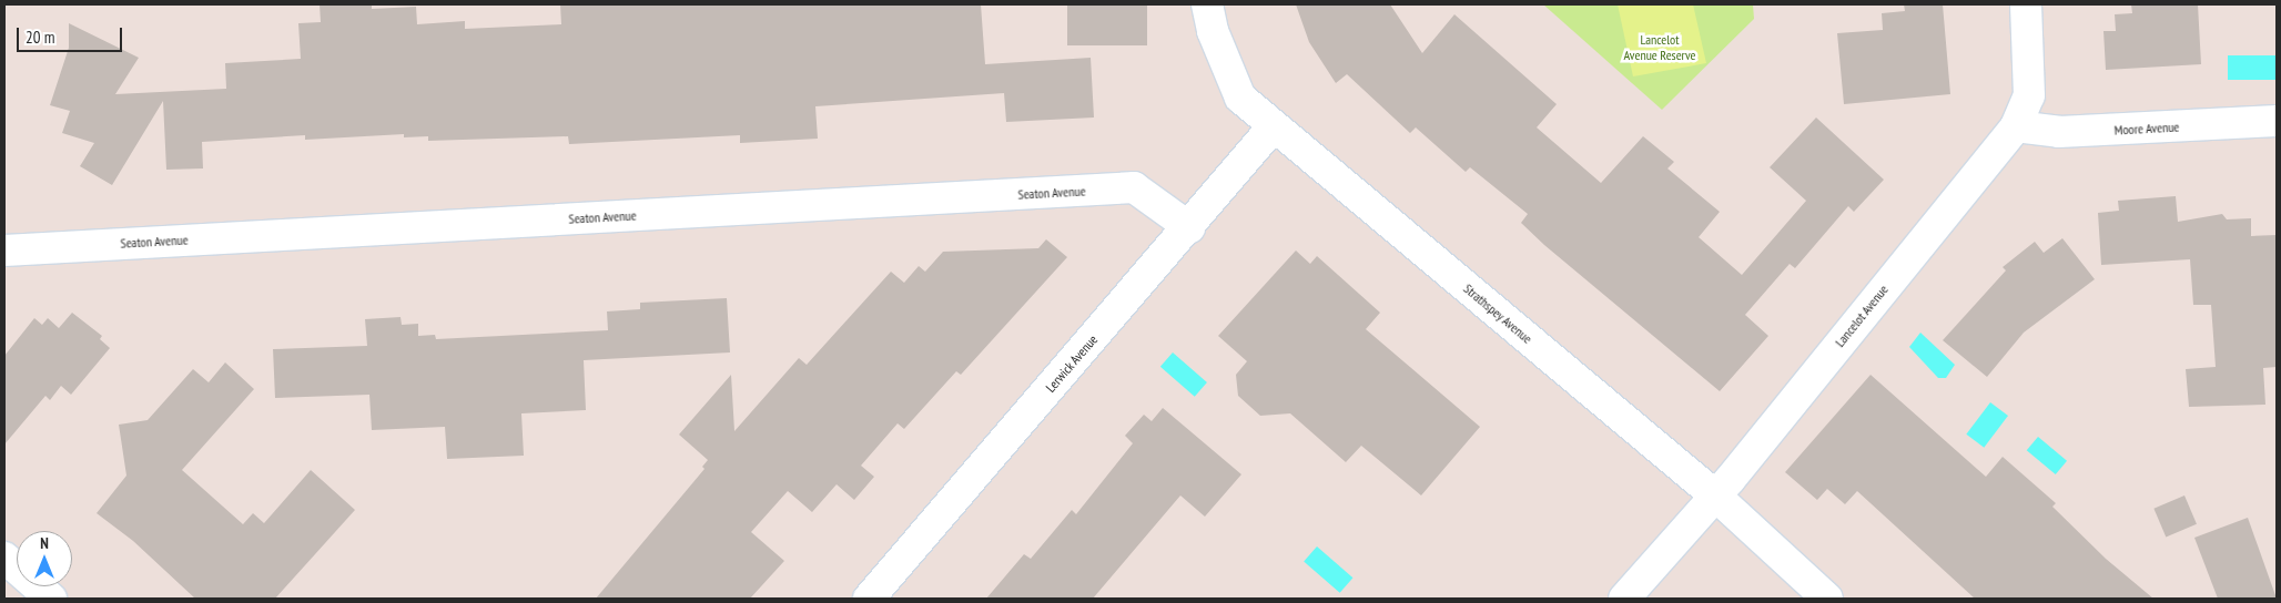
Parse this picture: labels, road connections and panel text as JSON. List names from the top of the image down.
{
  "streets": {
    "street": [
      "Moore Avenue",
      "Seaton Avenue",
      "Strathspey Avenue",
      "Lancelot Avenue",
      "Lerwick Avenue"
    ]
  },
  "crossings": [
    ["Moore Avenue", "Lancelot Avenue"],
    ["Seaton Avenue", "Lerwick Avenue"],
    ["Strathspey Avenue", "Lancelot Avenue"],
    ["Strathspey Avenue", "Lerwick Avenue"]
  ],
  "parks": ["Lancelot Avenue Reserve"],
  "scale_bar": "20 m",
  "north": "top"
}
